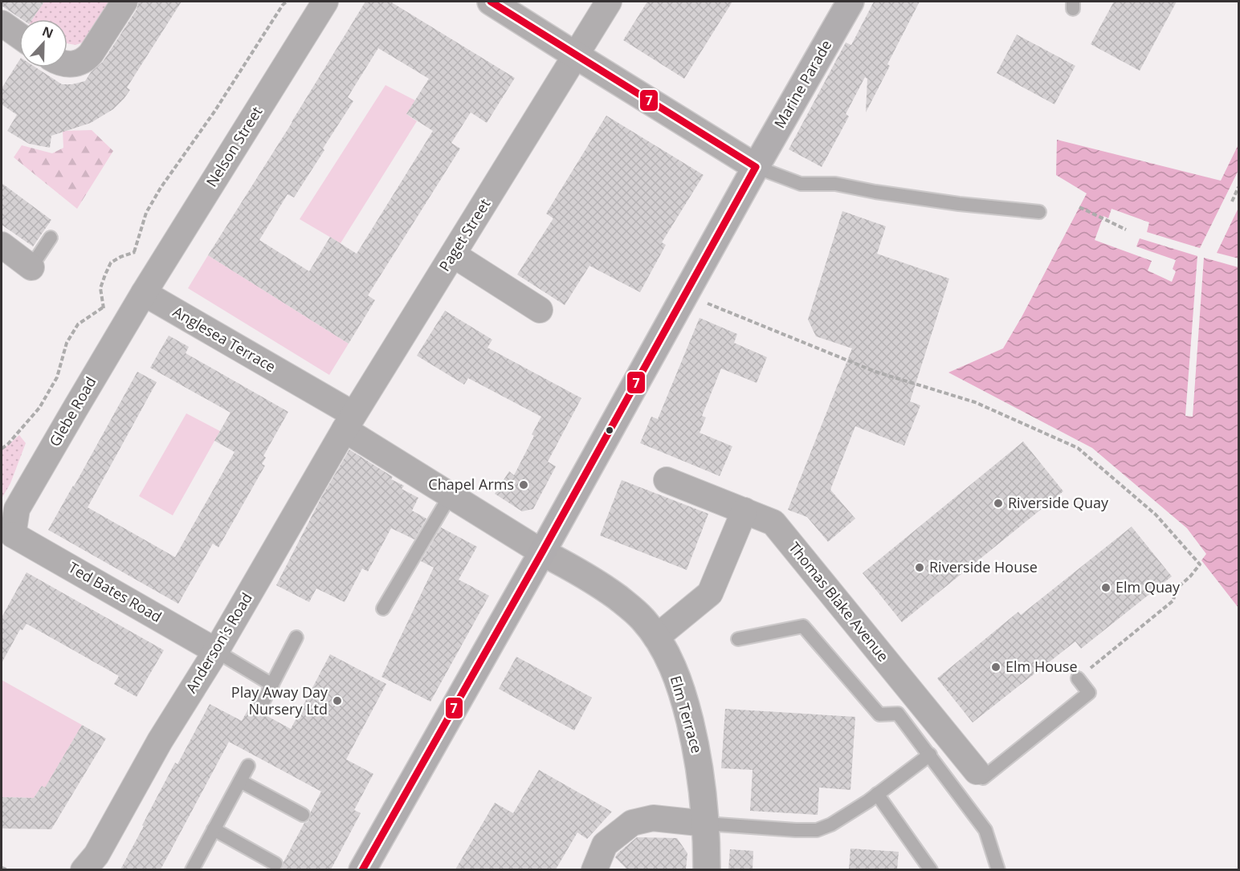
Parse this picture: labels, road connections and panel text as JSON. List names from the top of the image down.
{
  "streets": {
    "main road": ["Marine Parade"],
    "street": [
      "Nelson Street",
      "Paget Street",
      "Anglesea Terrace",
      "Glebe Road",
      "Ted Bates Road",
      "Thomas Blake Avenue",
      "Anderson's Road",
      "Elm Terrace"
    ]
  },
  "crossings": [
    ["Marine Parade", "Anglesea Terrace"],
    ["Marine Parade", "Elm Terrace"],
    ["Nelson Street", "Anglesea Terrace"],
    ["Nelson Street", "Glebe Road"],
    ["Paget Street", "Anglesea Terrace"],
    ["Paget Street", "Anderson's Road"],
    ["Anglesea Terrace", "Glebe Road"],
    ["Anglesea Terrace", "Anderson's Road"],
    ["Anglesea Terrace", "Elm Terrace"],
    ["Glebe Road", "Ted Bates Road"],
    ["Ted Bates Road", "Anderson's Road"]
  ],
  "places": [
    "Chapel Arms",
    "Riverside Quay",
    "Riverside House",
    "Elm Quay",
    "Elm House",
    "Play Away Day Nursery Ltd"
  ],
  "lines": ["transit line 7"],
  "north": "top"
}
